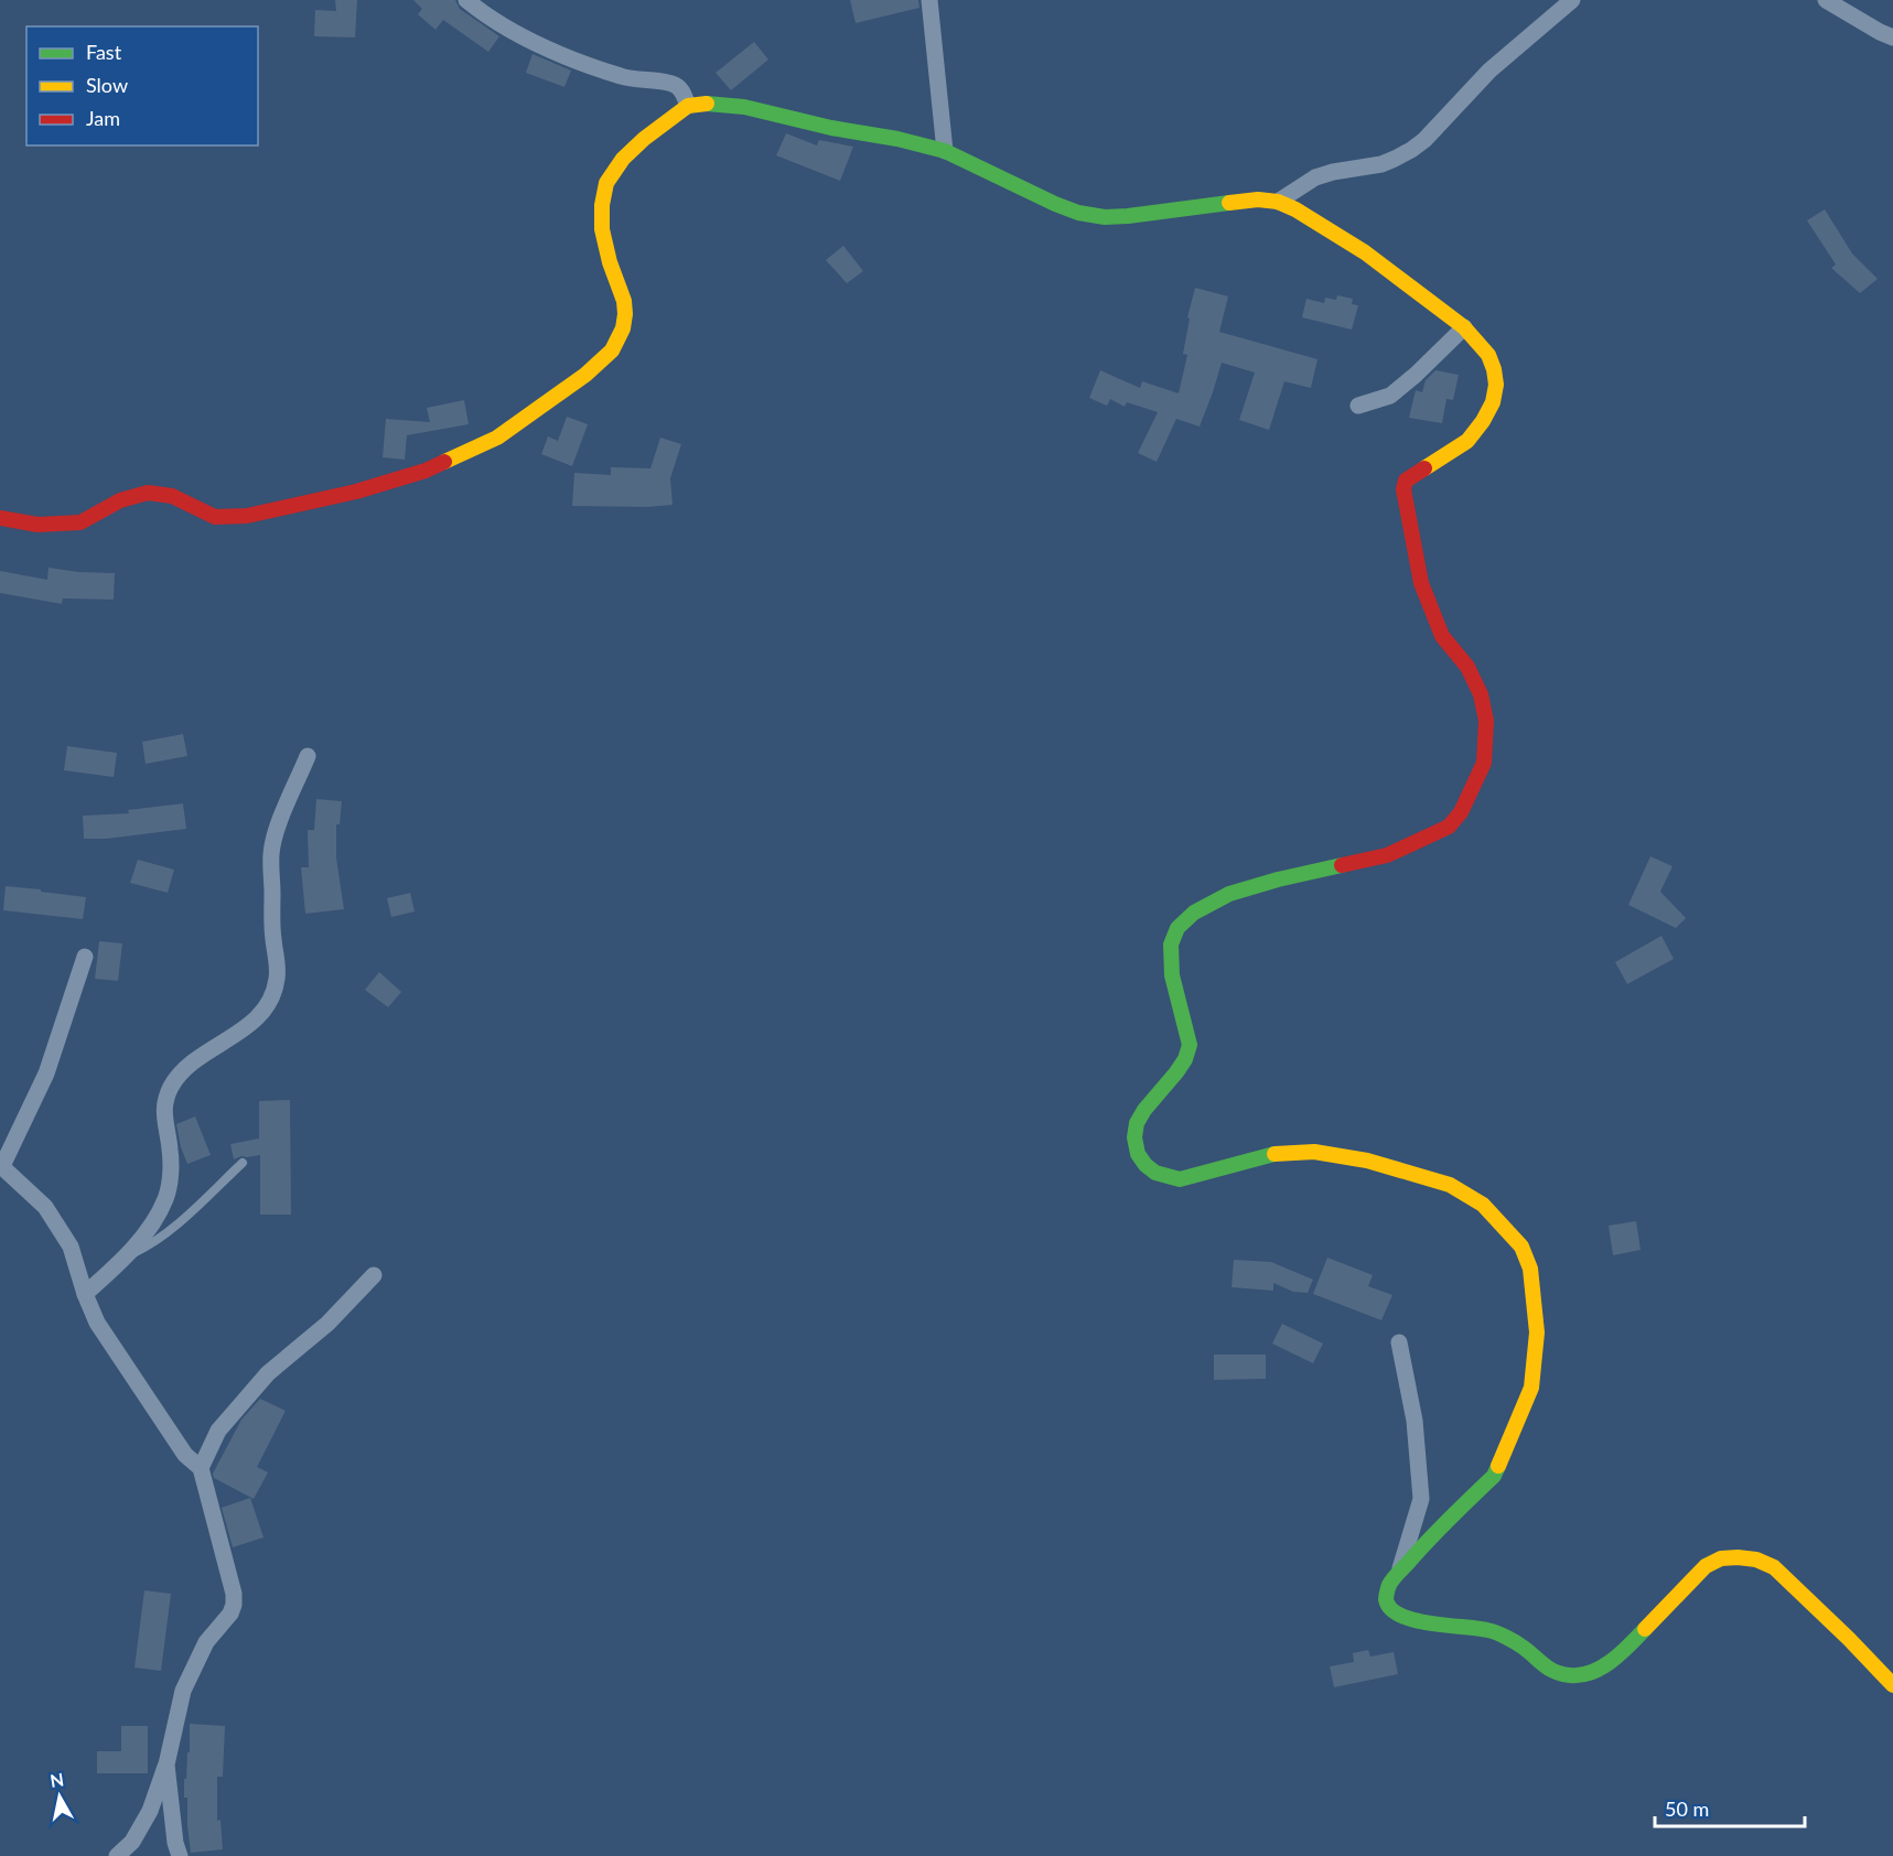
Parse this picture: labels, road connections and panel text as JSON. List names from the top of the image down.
{
  "legend": ["Fast", "Slow", "Jam"],
  "scale_bar": "50 m",
  "north": "top"
}
